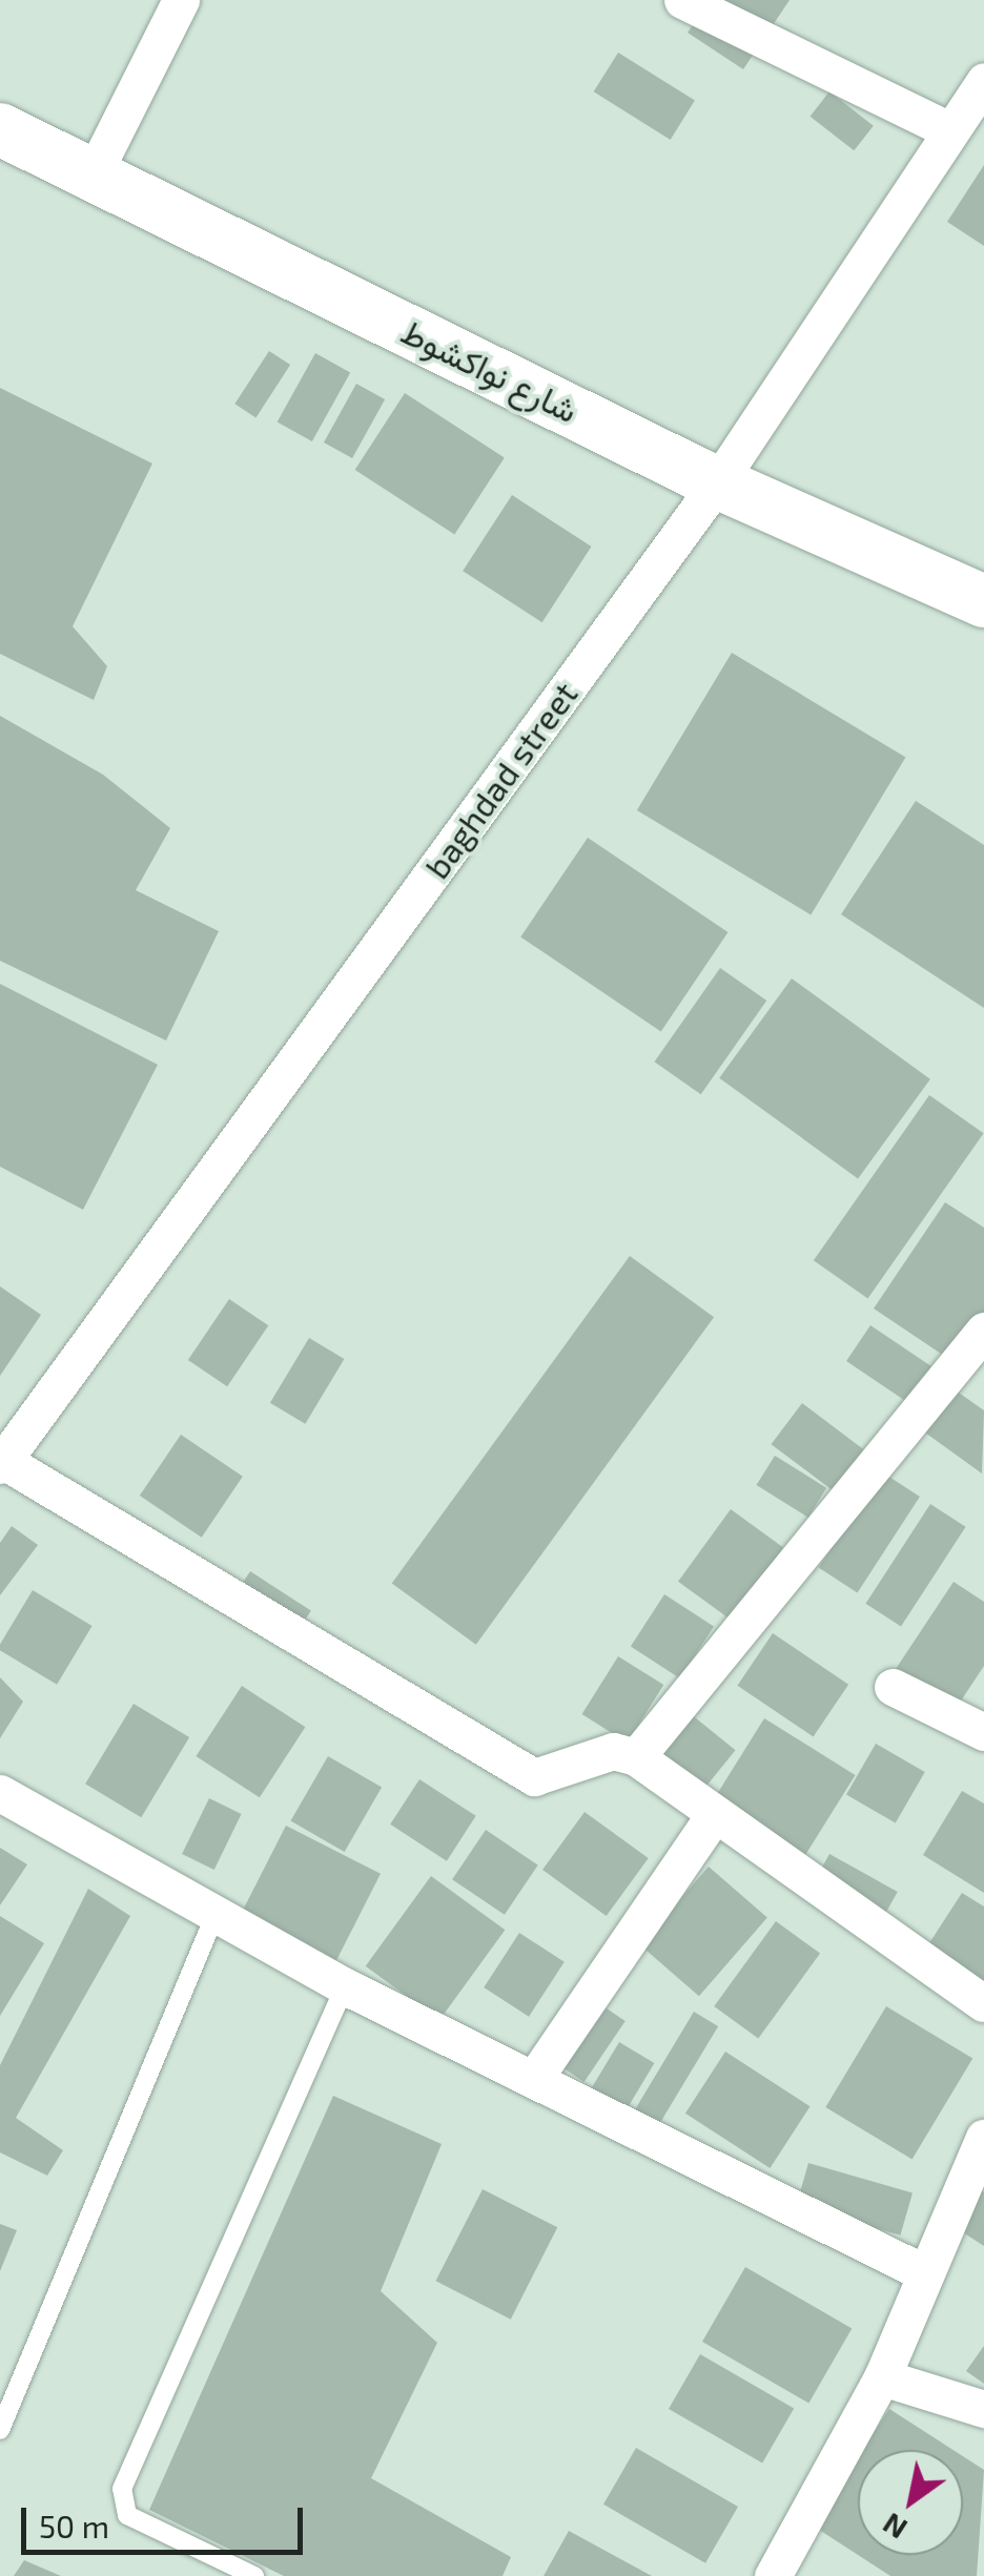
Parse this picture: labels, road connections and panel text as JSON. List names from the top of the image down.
{
  "streets": {
    "street": ["شارع نواكشوط", "baghdad street"]
  },
  "crossings": [
    ["شارع نواكشوط", "baghdad street"]
  ],
  "scale_bar": "50 m",
  "north": "bottom left"
}
